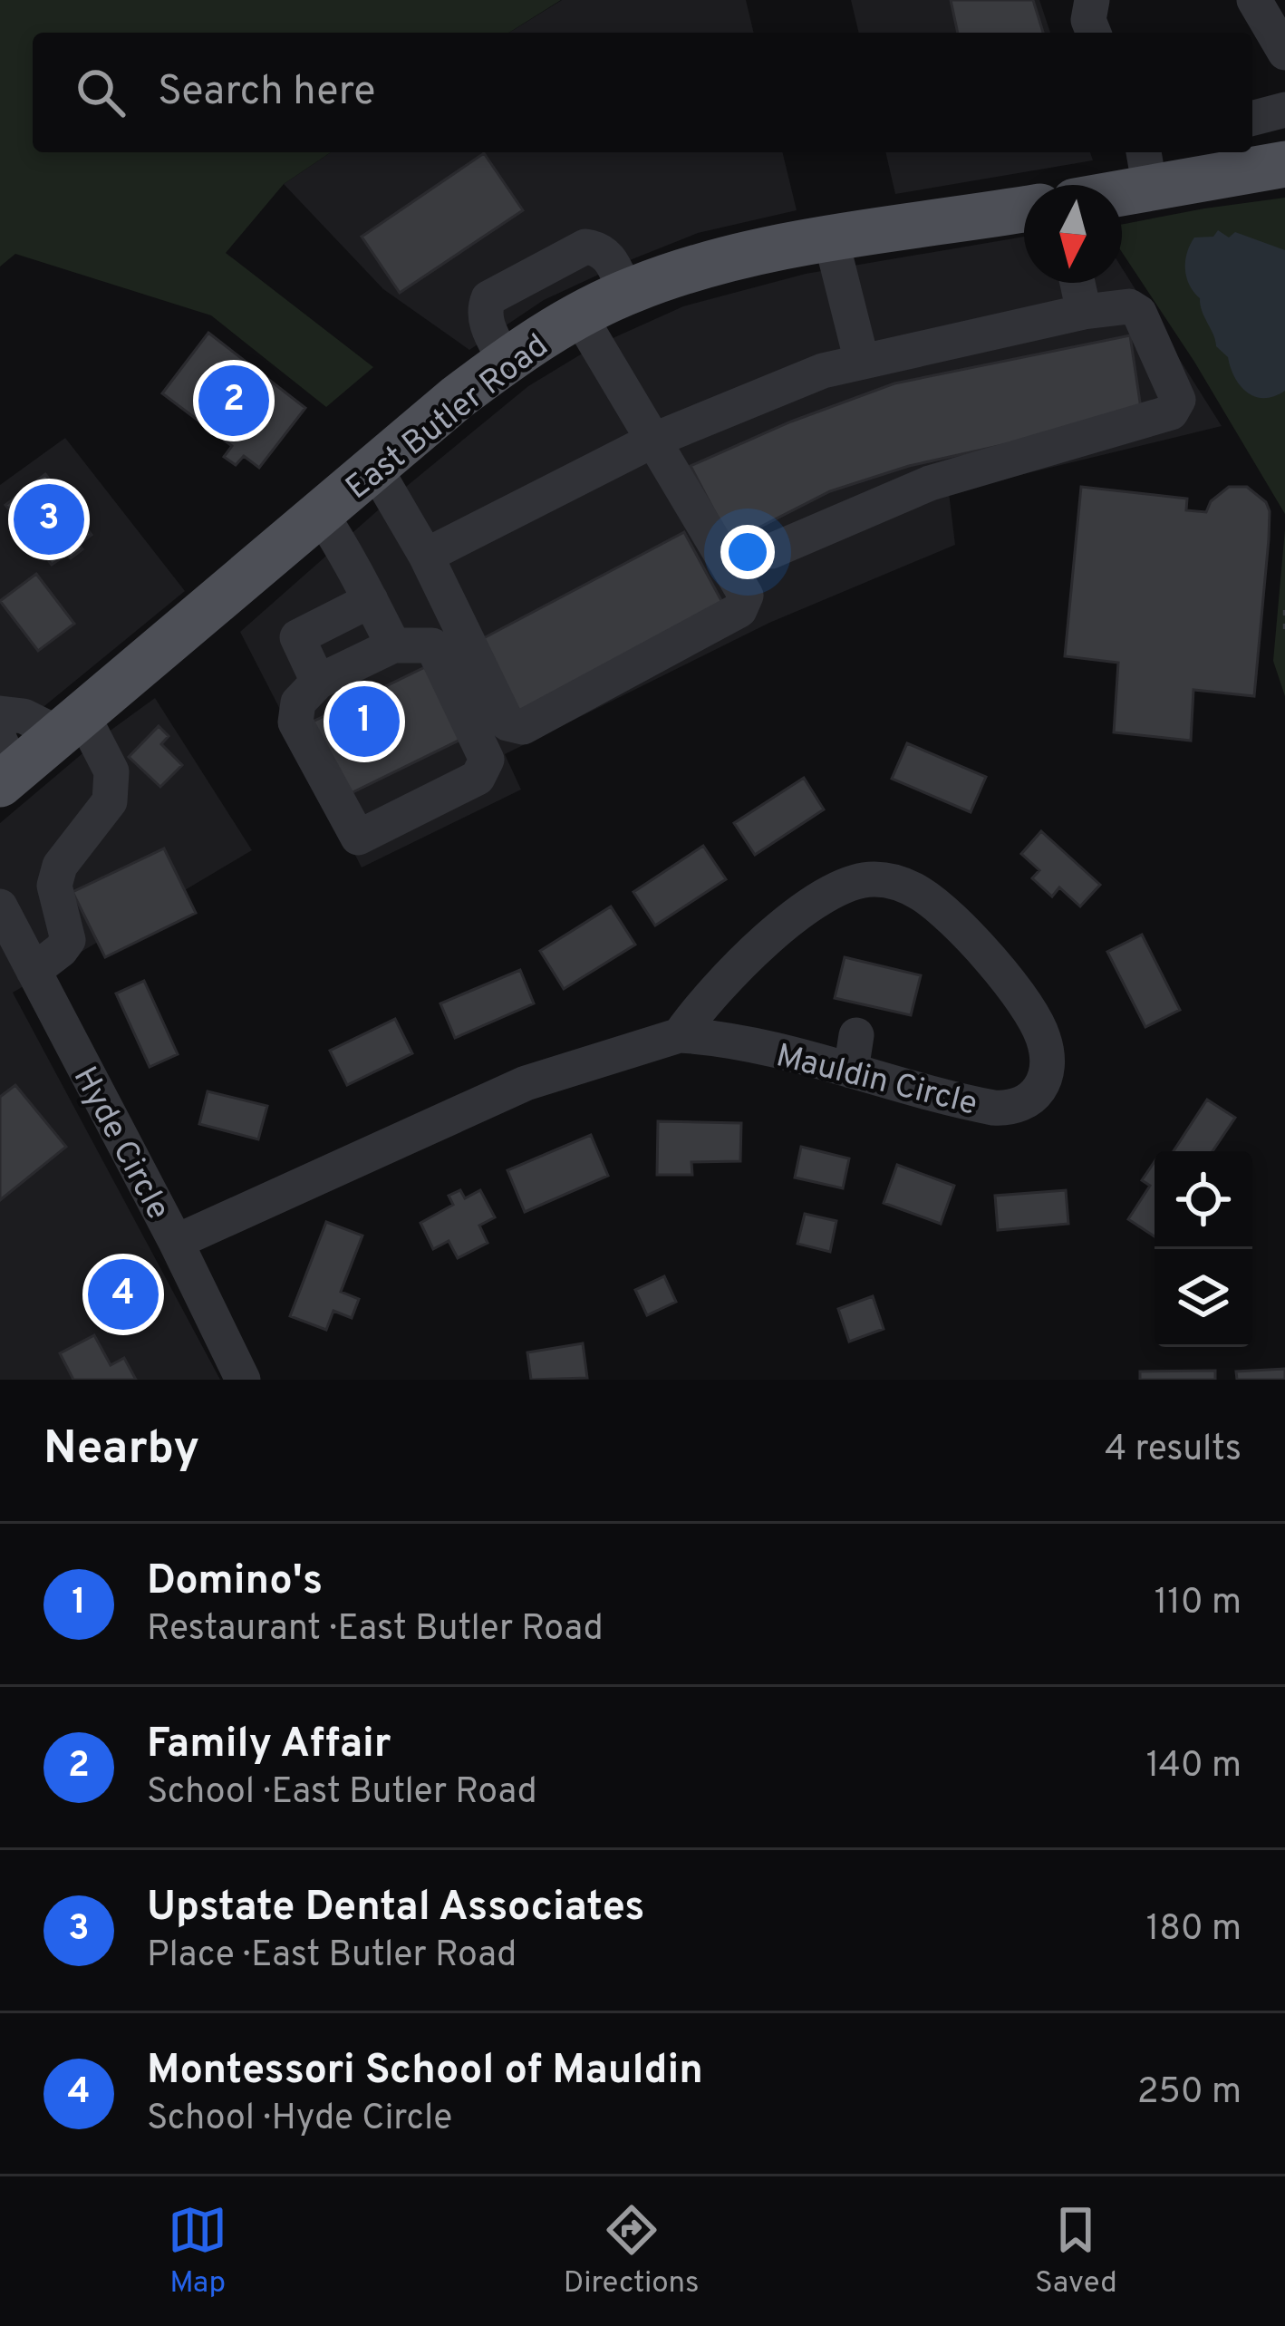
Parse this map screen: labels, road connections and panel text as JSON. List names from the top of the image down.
{
  "streets": {
    "main road": ["East Butler Road"],
    "street": ["Mauldin Circle", "Hyde Circle"]
  },
  "crossings": [
    ["Mauldin Circle", "Hyde Circle"]
  ],
  "north": "bottom",
  "page": {
    "search": "Search here",
    "pins": [
      "2",
      "3",
      "1",
      "4"
    ],
    "heading": ["Nearby", "4 results"],
    "list": [
      {
        "mark": "1",
        "name": "Domino's",
        "note": "Restaurant · East Butler Road",
        "value": "110 m"
      },
      {
        "mark": "2",
        "name": "Family Affair",
        "note": "School · East Butler Road",
        "value": "140 m"
      },
      {
        "mark": "3",
        "name": "Upstate Dental Associates",
        "note": "Place · East Butler Road",
        "value": "180 m"
      },
      {
        "mark": "4",
        "name": "Montessori School of Mauldin",
        "note": "School · Hyde Circle",
        "value": "250 m"
      }
    ],
    "nav": ["Map", "Directions", "Saved"]
  }
}
